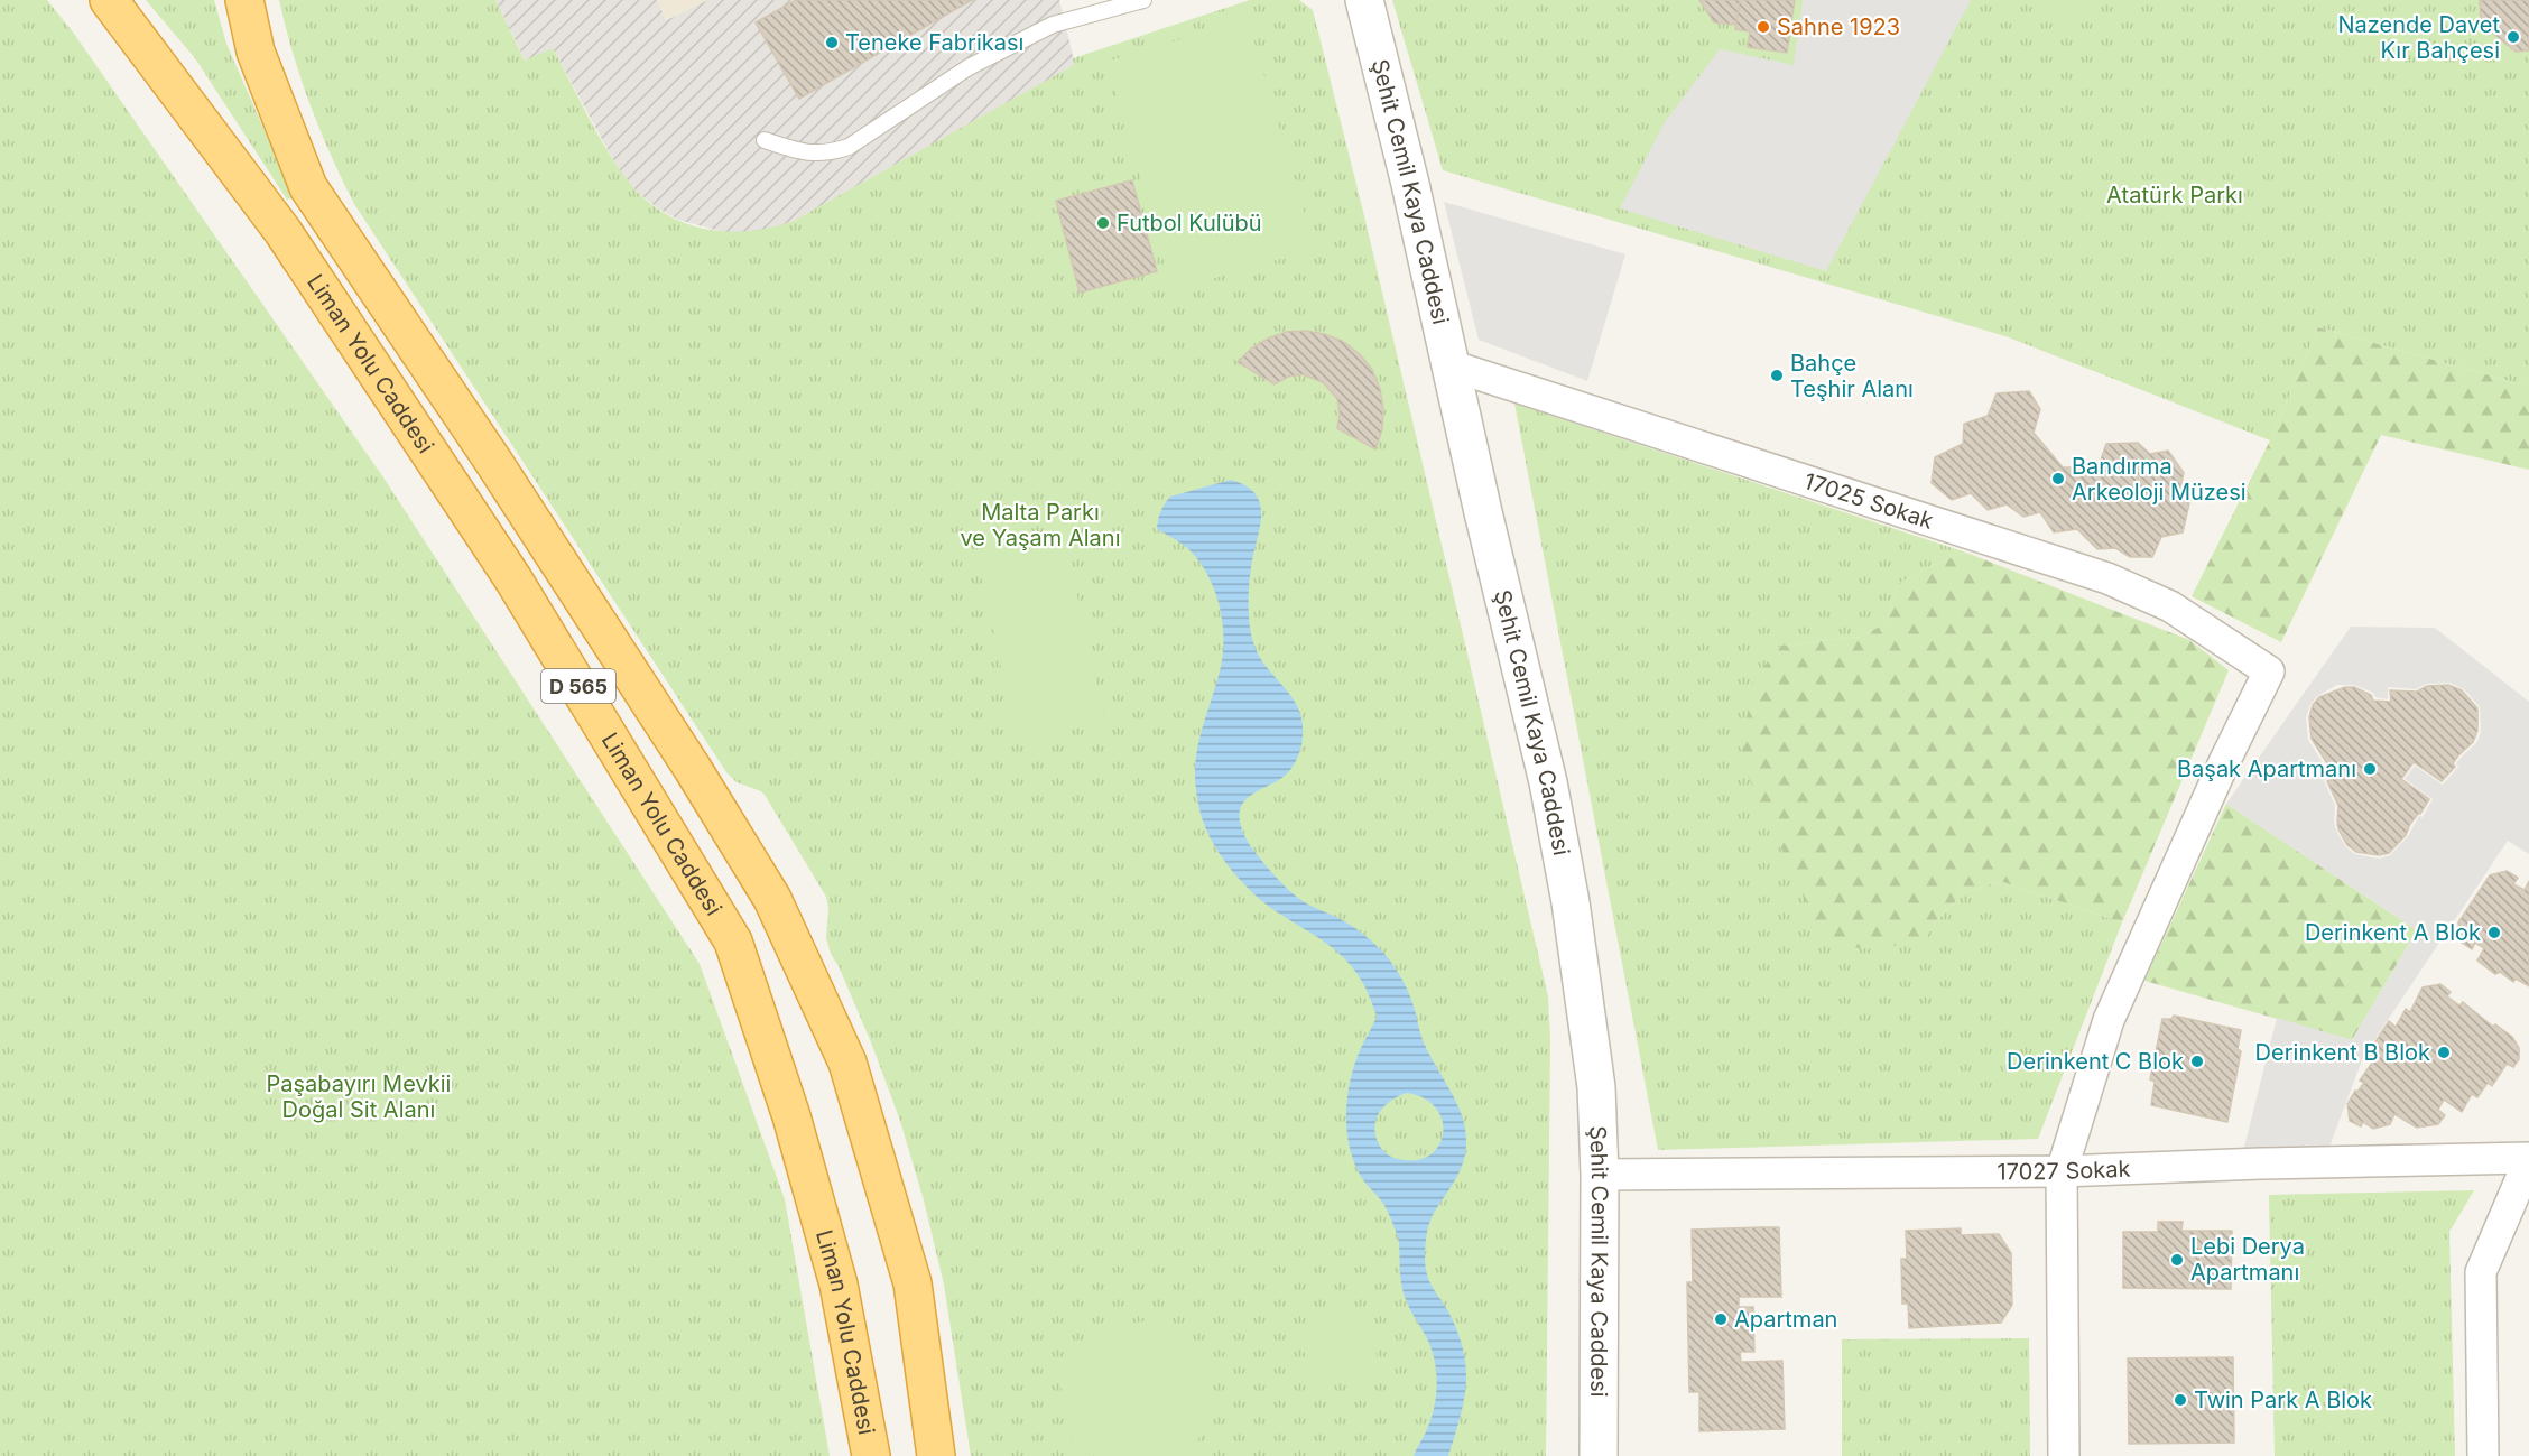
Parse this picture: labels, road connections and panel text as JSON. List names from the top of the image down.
{
  "streets": {
    "highway": ["Liman Yolu Caddesi", "D 565"],
    "street": ["Şehit Cemil Kaya Caddesi", "17025 Sokak", "17027 Sokak"]
  },
  "crossings": [
    ["Şehit Cemil Kaya Caddesi", "17025 Sokak"],
    ["Şehit Cemil Kaya Caddesi", "17027 Sokak"],
    ["17025 Sokak", "17027 Sokak"]
  ],
  "parks": ["Atatürk Parkı", "Malta Parkı ve Yaşam Alanı", "Paşabayırı Mevkii Doğal Sit Alanı"],
  "places": [
    "Sahne 1923",
    "Nazende Davet Kır Bahçesi",
    "Teneke Fabrikası",
    "Futbol Kulübü",
    "Bahçe Teşhir Alanı",
    "Bandırma Arkeoloji Müzesi",
    "Başak Apartmanı",
    "Derinkent A Blok",
    "Derinkent B Blok",
    "Derinkent C Blok",
    "Lebi Derya Apartmanı",
    "Apartman",
    "Twin Park A Blok"
  ]
}
